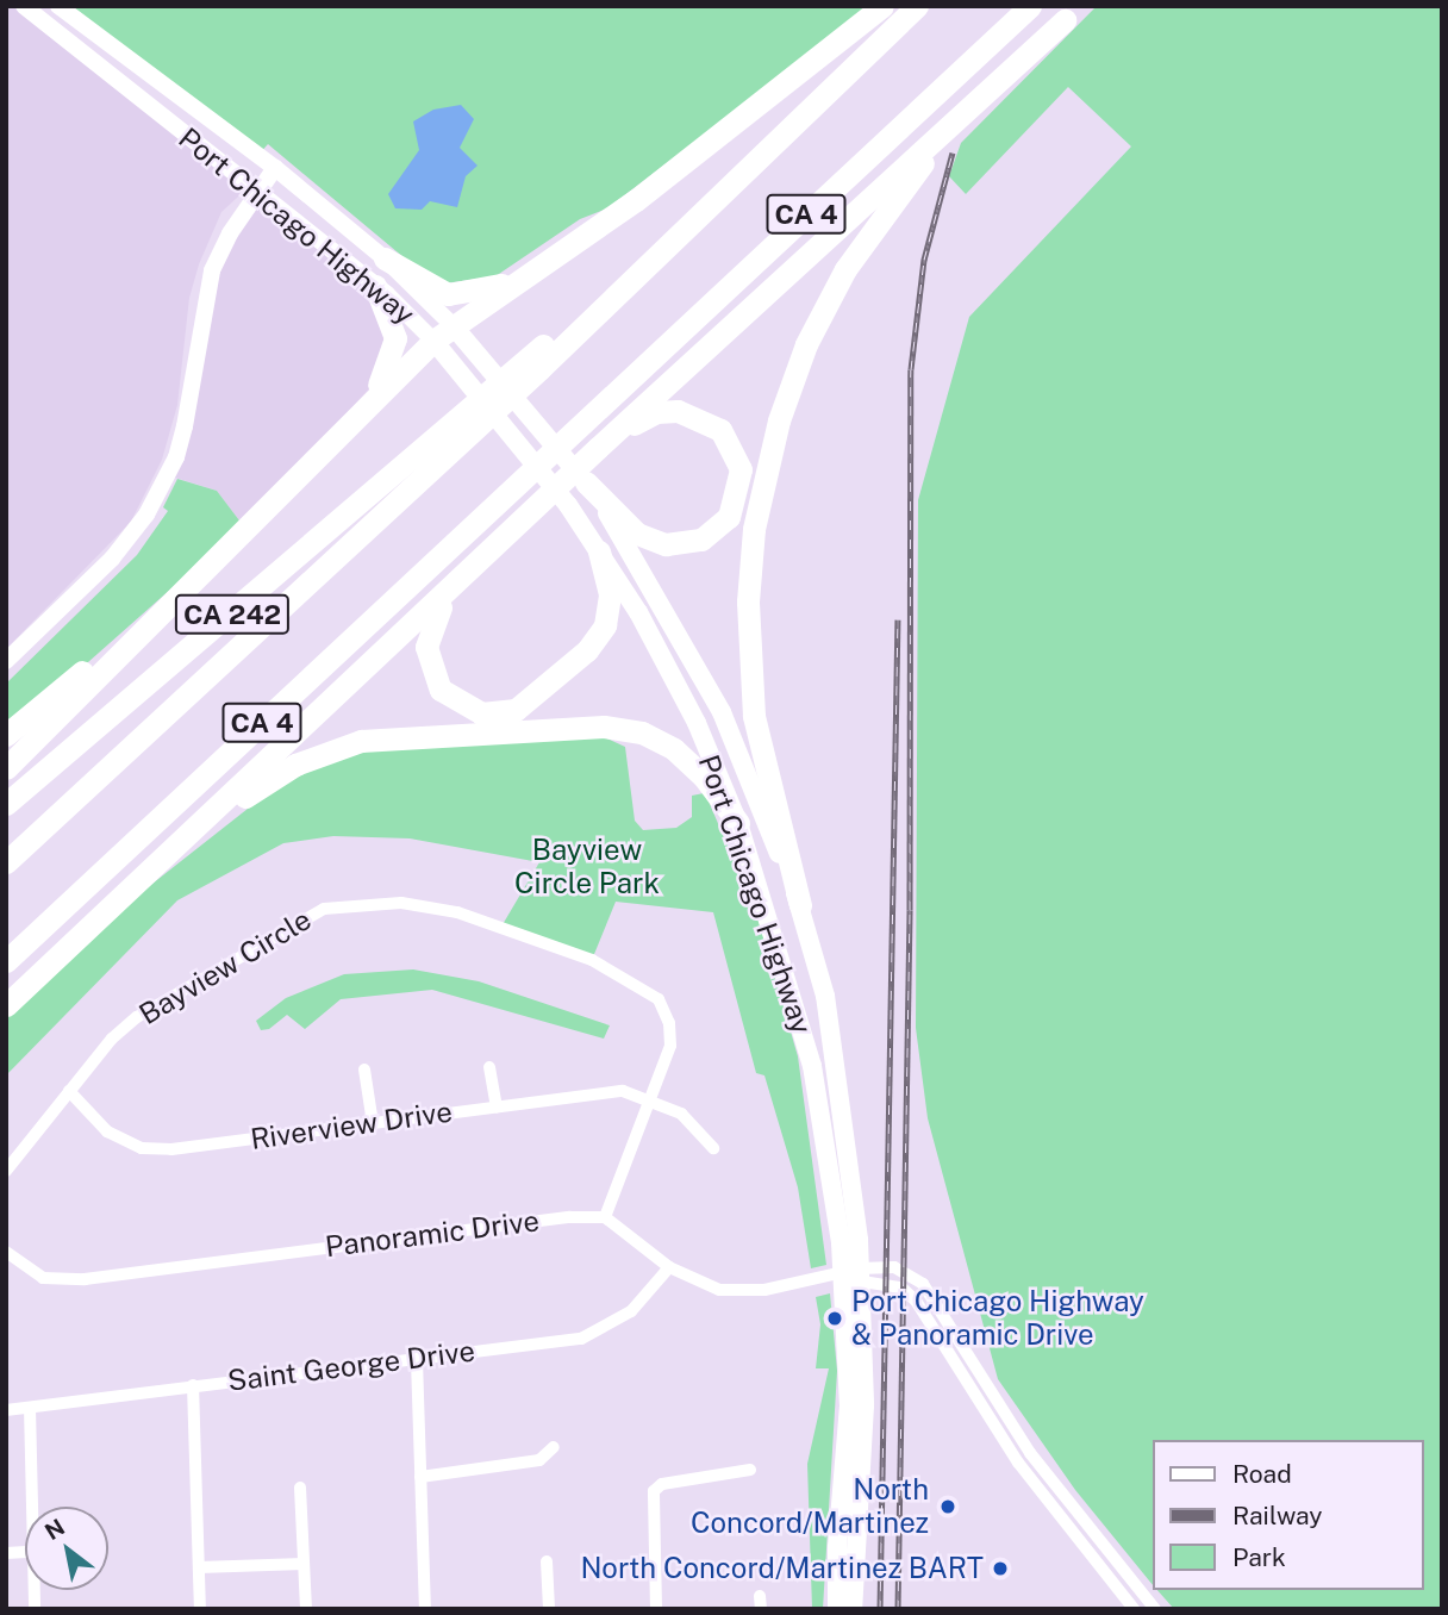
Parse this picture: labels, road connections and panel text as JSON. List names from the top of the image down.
{
  "streets": {
    "highway": ["CA 4", "CA 242"],
    "main road": ["Port Chicago Highway"],
    "street": [
      "Bayview Circle",
      "Riverview Drive",
      "Panoramic Drive",
      "Saint George Drive"
    ]
  },
  "crossings": [
    ["CA 4", "CA 242"],
    ["Bayview Circle", "Riverview Drive"],
    ["Bayview Circle", "Panoramic Drive"]
  ],
  "parks": ["Bayview Circle Park"],
  "places": ["Port Chicago Highway & Panoramic Drive", "North Concord/Martinez", "North Concord/Martinez BART"],
  "legend": ["Road", "Railway", "Park"],
  "north": "top left"
}
